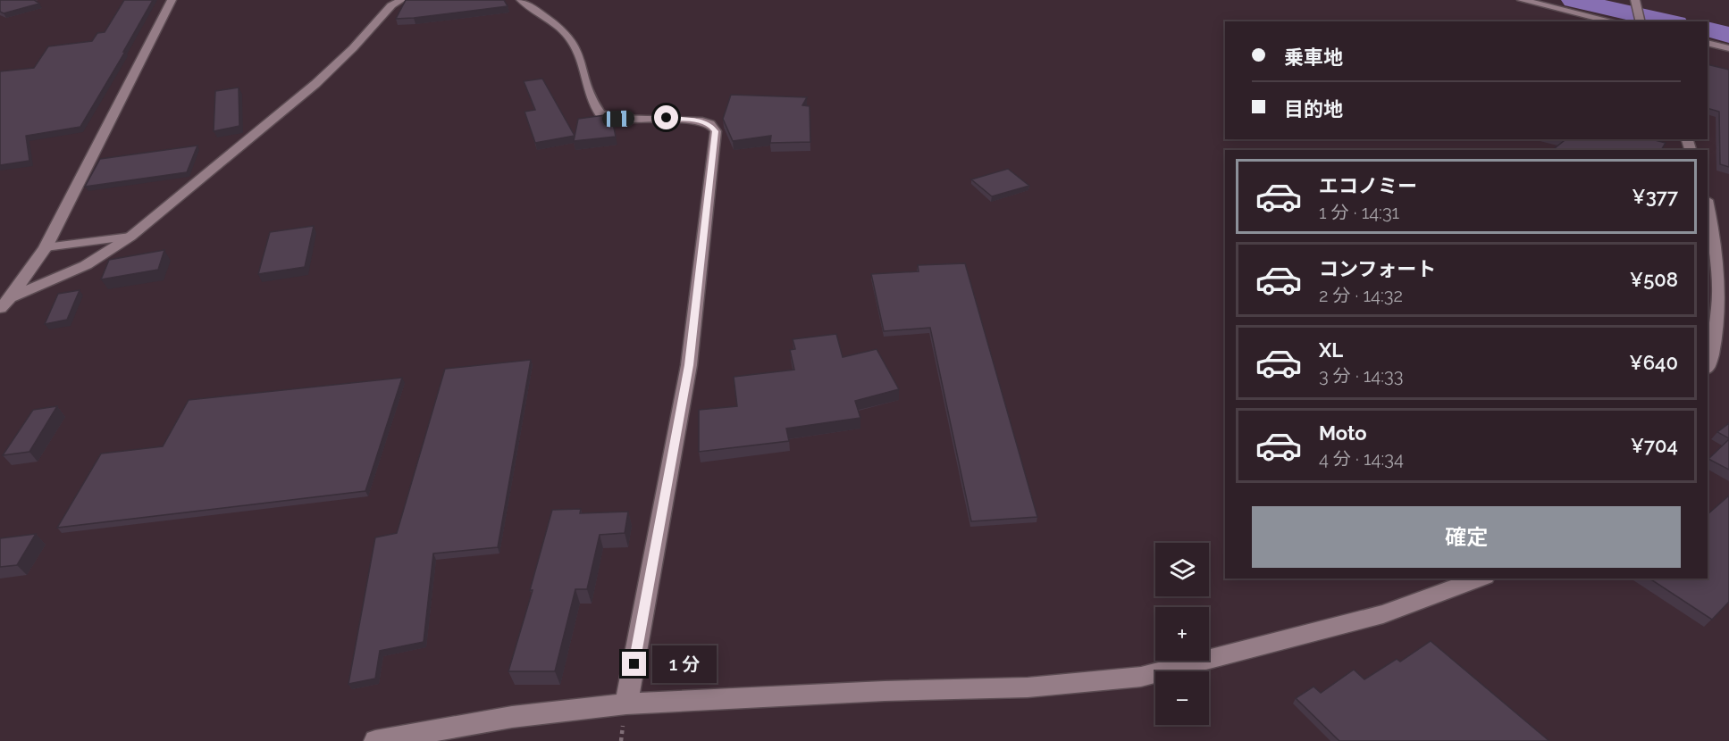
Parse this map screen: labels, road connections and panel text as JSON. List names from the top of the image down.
{
  "page": {
    "banner": ["乗車地", "目的地"],
    "list": [
      {
        "name": "エコノミー",
        "note": "1 分 · 14:31",
        "value": "¥377"
      },
      {
        "name": "コンフォート",
        "note": "2 分 · 14:32",
        "value": "¥508"
      },
      {
        "name": "XL",
        "note": "3 分 · 14:33",
        "value": "¥640"
      },
      {
        "name": "Moto",
        "note": "4 分 · 14:34",
        "value": "¥704"
      }
    ],
    "buttons": "確定",
    "map_buttons": ["+", "−"],
    "bubble": "1 分"
  }
}
